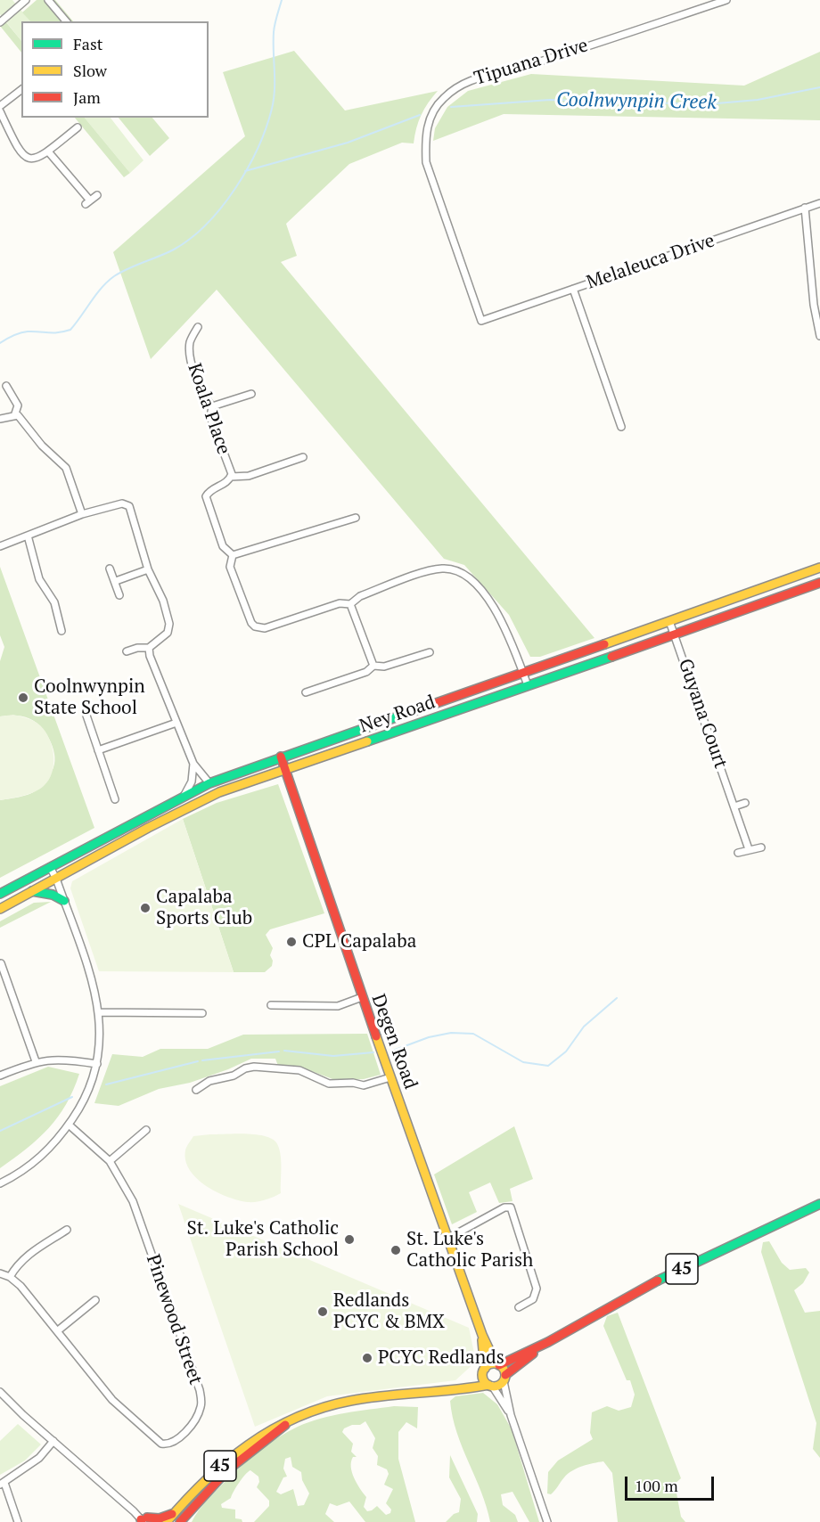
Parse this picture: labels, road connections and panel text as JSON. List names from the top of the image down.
{
  "streets": {
    "main road": ["Ney Road", "Degen Road", "45"],
    "street": [
      "Tipuana Drive",
      "Melaleuca Drive",
      "Koala Place",
      "Guyana Court",
      "Pinewood Street"
    ]
  },
  "crossings": [
    ["Tipuana Drive", "Melaleuca Drive"],
    ["Koala Place", "Ney Road"],
    ["Guyana Court", "Ney Road"],
    ["Ney Road", "Degen Road"],
    ["Degen Road", "45"]
  ],
  "water": ["Coolnwynpin Creek"],
  "places": [
    "Coolnwynpin State School",
    "Capalaba Sports Club",
    "CPL Capalaba",
    "St. Luke's Catholic Parish School",
    "St. Luke's Catholic Parish",
    "Redlands PCYC & BMX",
    "PCYC Redlands"
  ],
  "legend": ["Fast", "Slow", "Jam"],
  "scale_bar": "100 m"
}
